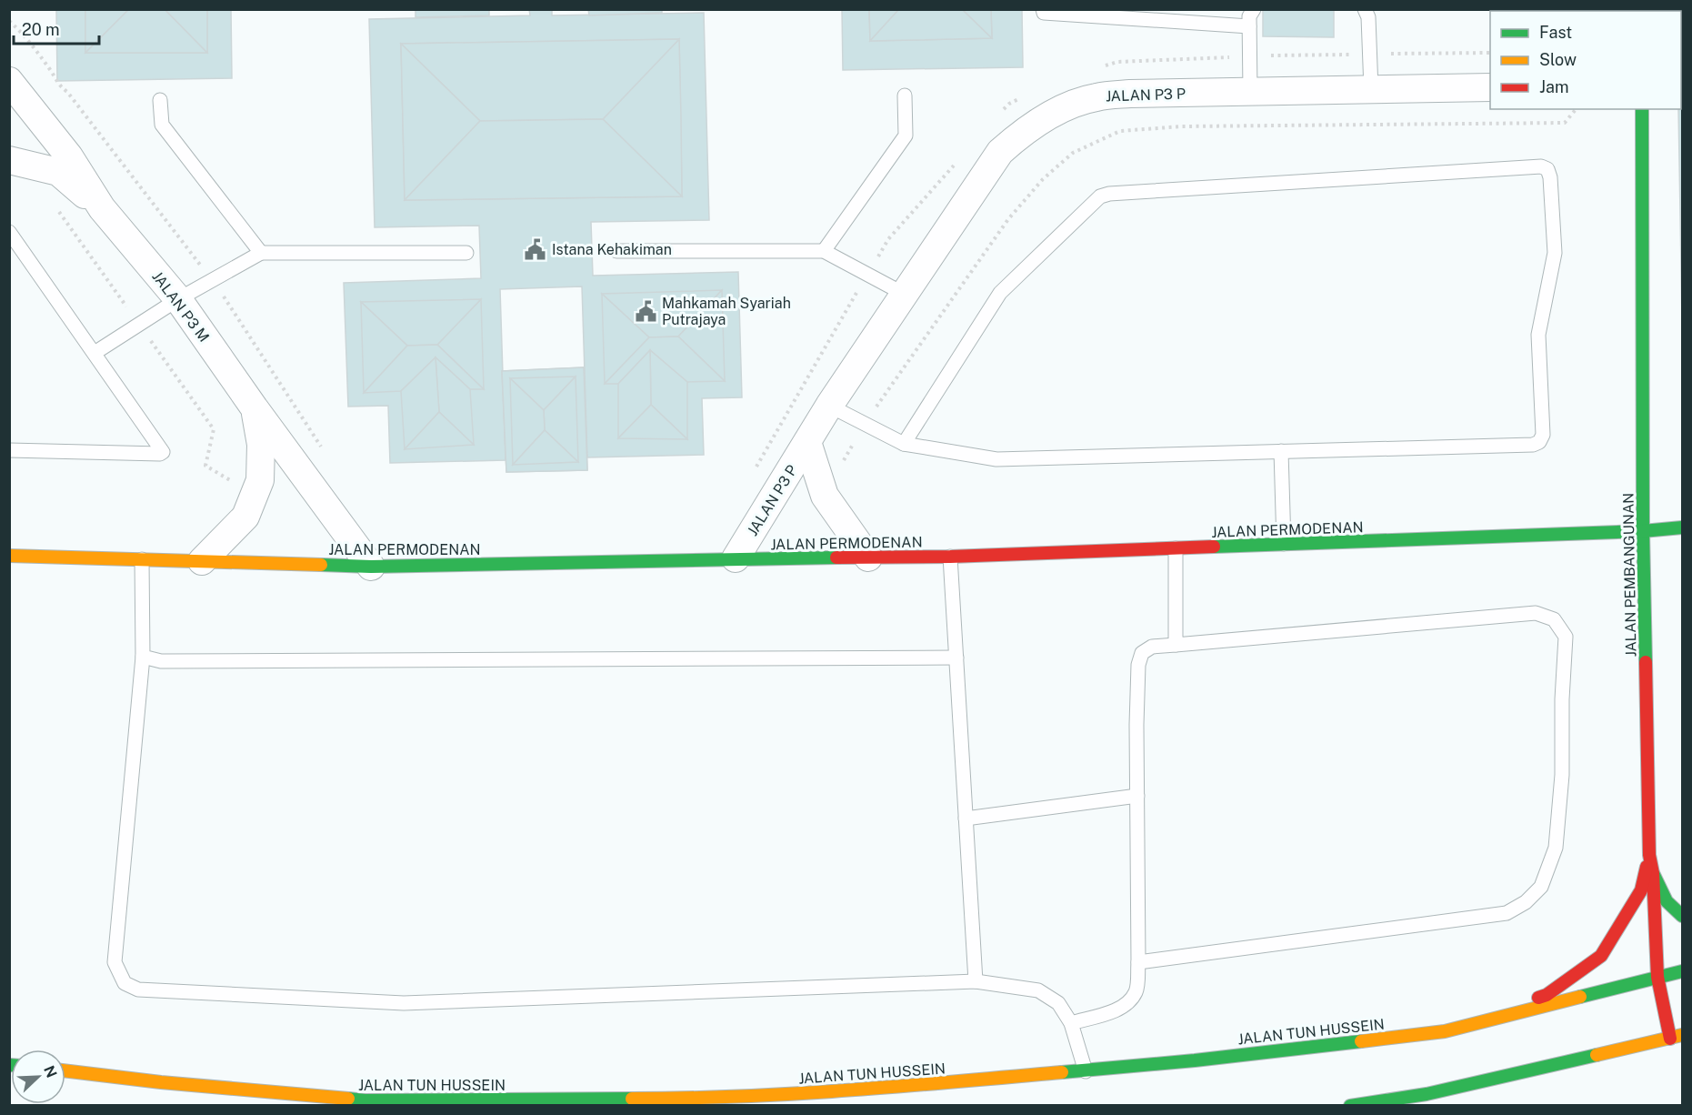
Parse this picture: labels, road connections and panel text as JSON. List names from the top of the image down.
{
  "streets": {
    "street": [
      "JALAN P3 P",
      "JALAN P3 M",
      "JALAN PERMODENAN",
      "JALAN PEMBANGUNAN",
      "JALAN TUN HUSSEIN"
    ]
  },
  "crossings": [
    ["JALAN P3 P", "JALAN PERMODENAN"],
    ["JALAN P3 M", "JALAN PERMODENAN"],
    ["JALAN PERMODENAN", "JALAN PEMBANGUNAN"],
    ["JALAN PEMBANGUNAN", "JALAN TUN HUSSEIN"]
  ],
  "places": {
    "public building": ["Istana Kehakiman", "Mahkamah Syariah Putrajaya"]
  },
  "legend": ["Fast", "Slow", "Jam"],
  "scale_bar": "20 m",
  "north": "top right"
}
